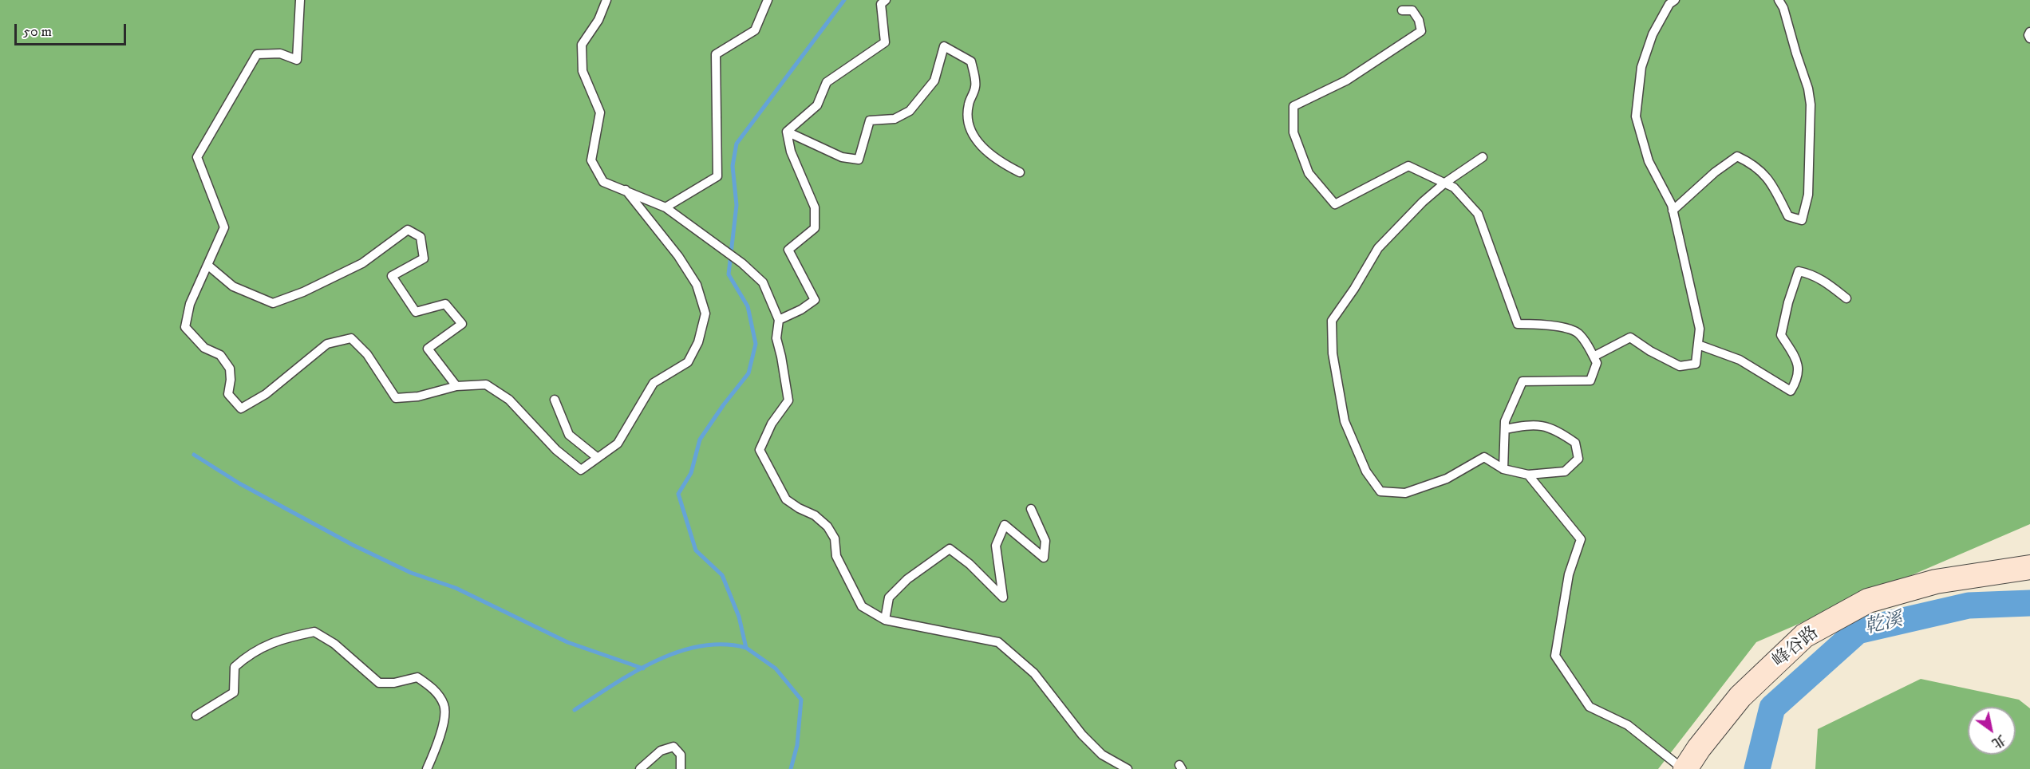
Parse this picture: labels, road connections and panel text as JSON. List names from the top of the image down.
{
  "streets": {
    "street": ["峰谷路"]
  },
  "water": ["乾溪"],
  "scale_bar": "50 m",
  "north": "bottom right"
}
